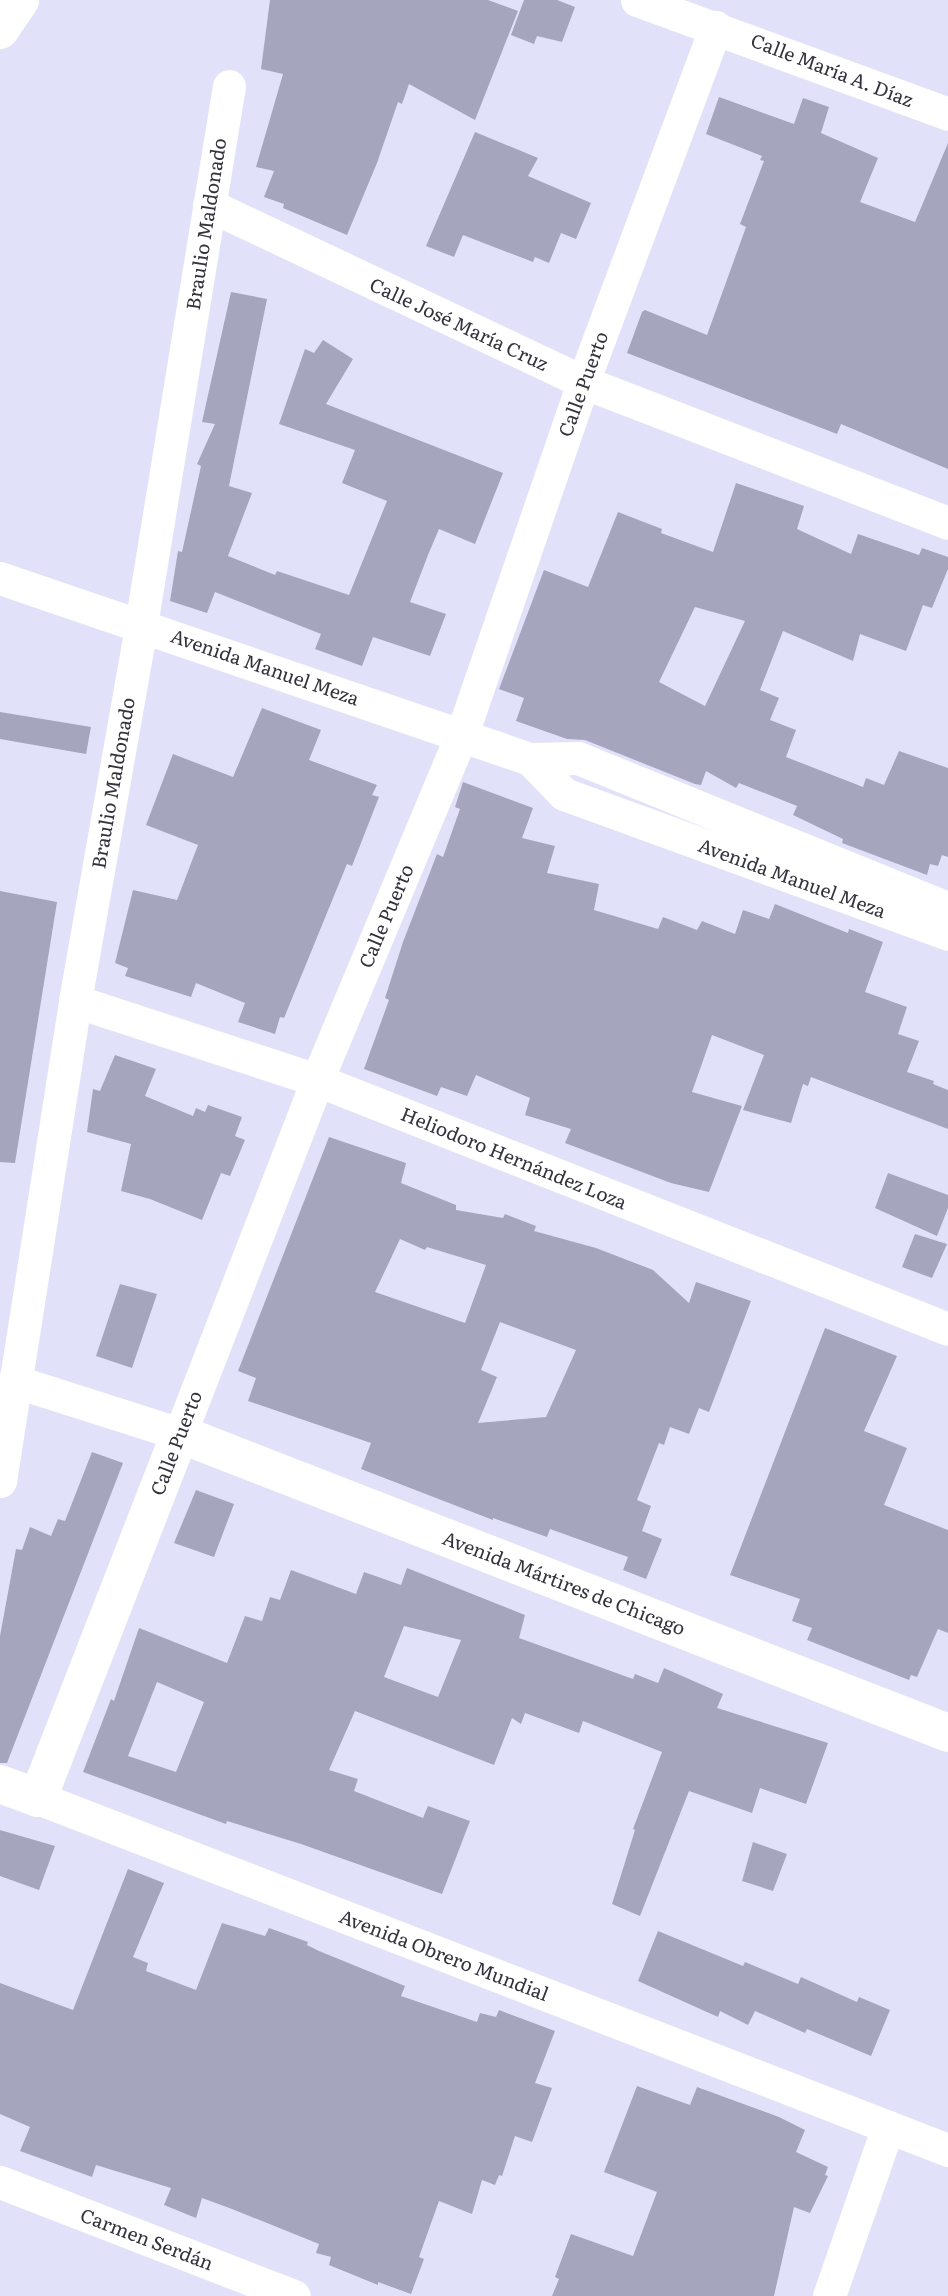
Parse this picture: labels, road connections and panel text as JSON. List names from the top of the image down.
{
  "streets": {
    "main road": ["Calle Puerto", "Avenida Mártires de Chicago", "Avenida Obrero Mundial"],
    "street": [
      "Calle María A. Díaz",
      "Braulio Maldonado",
      "Calle José María Cruz",
      "Avenida Manuel Meza",
      "Heliodoro Hernández Loza",
      "Carmen Serdán"
    ]
  },
  "crossings": [
    ["Calle María A. Díaz", "Calle Puerto"],
    ["Braulio Maldonado", "Calle José María Cruz"],
    ["Braulio Maldonado", "Avenida Manuel Meza"],
    ["Braulio Maldonado", "Heliodoro Hernández Loza"],
    ["Calle José María Cruz", "Calle Puerto"],
    ["Calle Puerto", "Avenida Manuel Meza"],
    ["Calle Puerto", "Heliodoro Hernández Loza"],
    ["Calle Puerto", "Avenida Mártires de Chicago"],
    ["Calle Puerto", "Avenida Obrero Mundial"]
  ]
}
